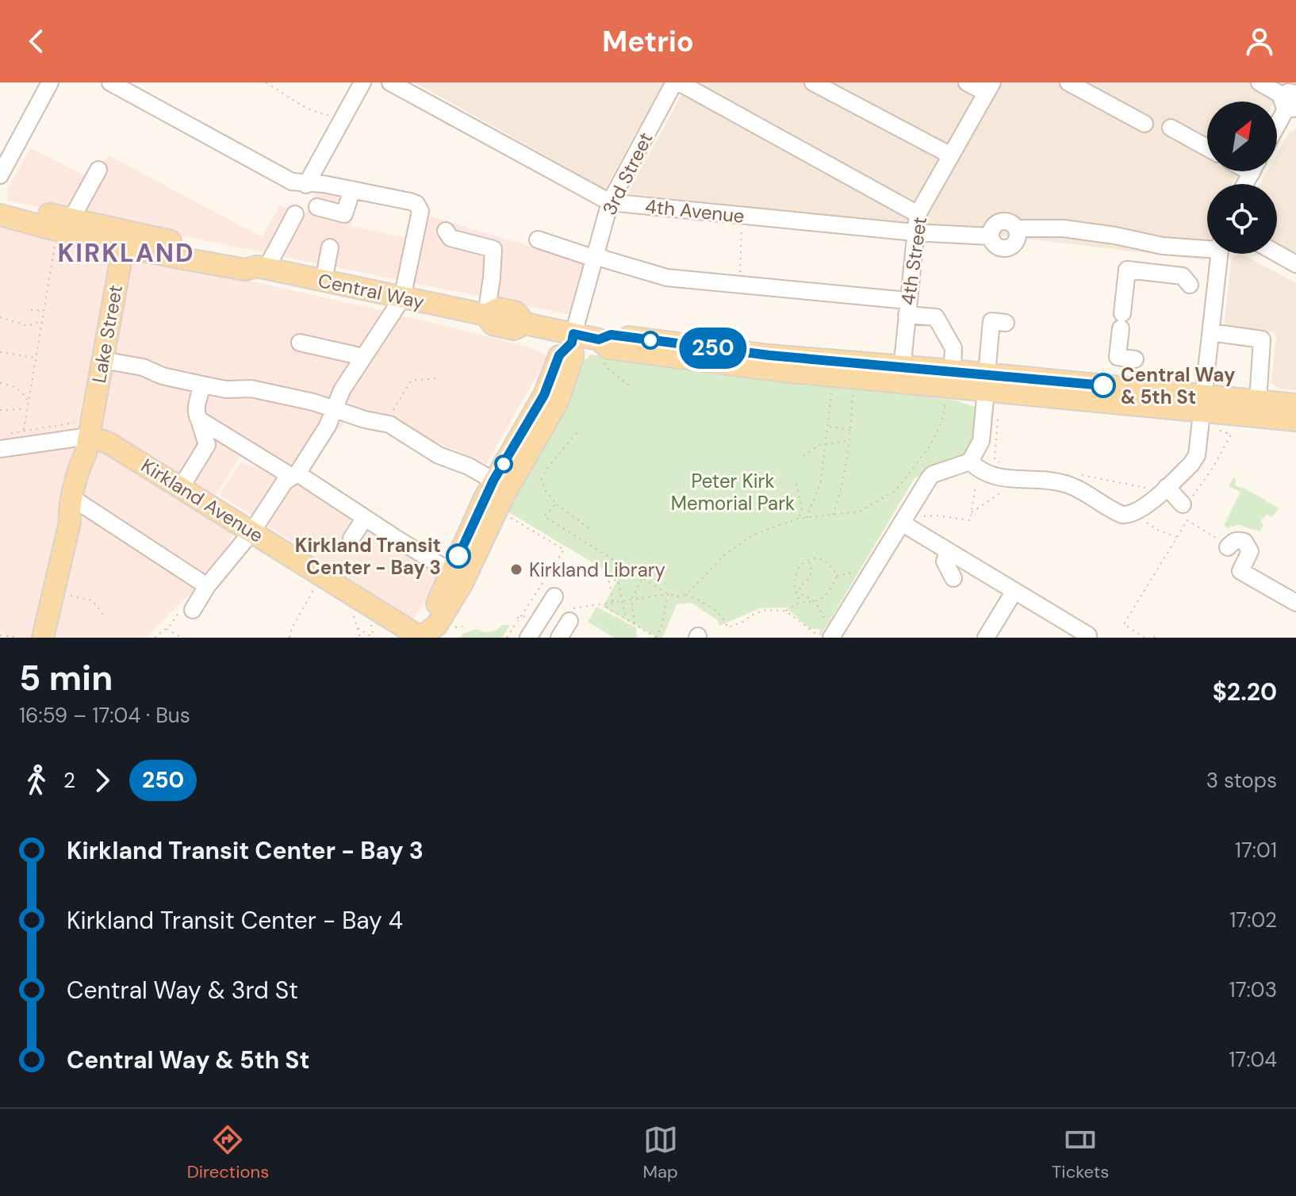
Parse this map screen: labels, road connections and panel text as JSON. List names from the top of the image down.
{
  "streets": {
    "main road": [
      "3rd Street",
      "Central Way",
      "Lake Street",
      "Kirkland Avenue"
    ],
    "street": ["4th Avenue", "4th Street"]
  },
  "crossings": [
    ["3rd Street", "4th Avenue"],
    ["3rd Street", "Central Way"],
    ["3rd Street", "Kirkland Avenue"],
    ["4th Avenue", "4th Street"],
    ["4th Street", "Central Way"],
    ["Central Way", "Lake Street"],
    ["Lake Street", "Kirkland Avenue"]
  ],
  "districts": ["KIRKLAND"],
  "parks": ["Peter Kirk Memorial Park"],
  "places": ["Central Way & 5th St", "Kirkland Transit Center - Bay 3", "Kirkland Library"],
  "lines": ["bus line 250"],
  "north": "top right",
  "page": {
    "header": "Metrio",
    "on_map": "250",
    "heading": ["5 min", "16:59 – 17:04 · Bus", "$2.20"],
    "legs": ["2", "250", "3 stops"],
    "list": [
      {
        "name": "Kirkland Transit Center - Bay 3",
        "value": "17:01"
      },
      {
        "name": "Kirkland Transit Center - Bay 4",
        "value": "17:02"
      },
      {
        "name": "Central Way & 3rd St",
        "value": "17:03"
      },
      {
        "name": "Central Way & 5th St",
        "value": "17:04"
      }
    ],
    "tabs": ["Directions", "Map", "Tickets"]
  }
}
